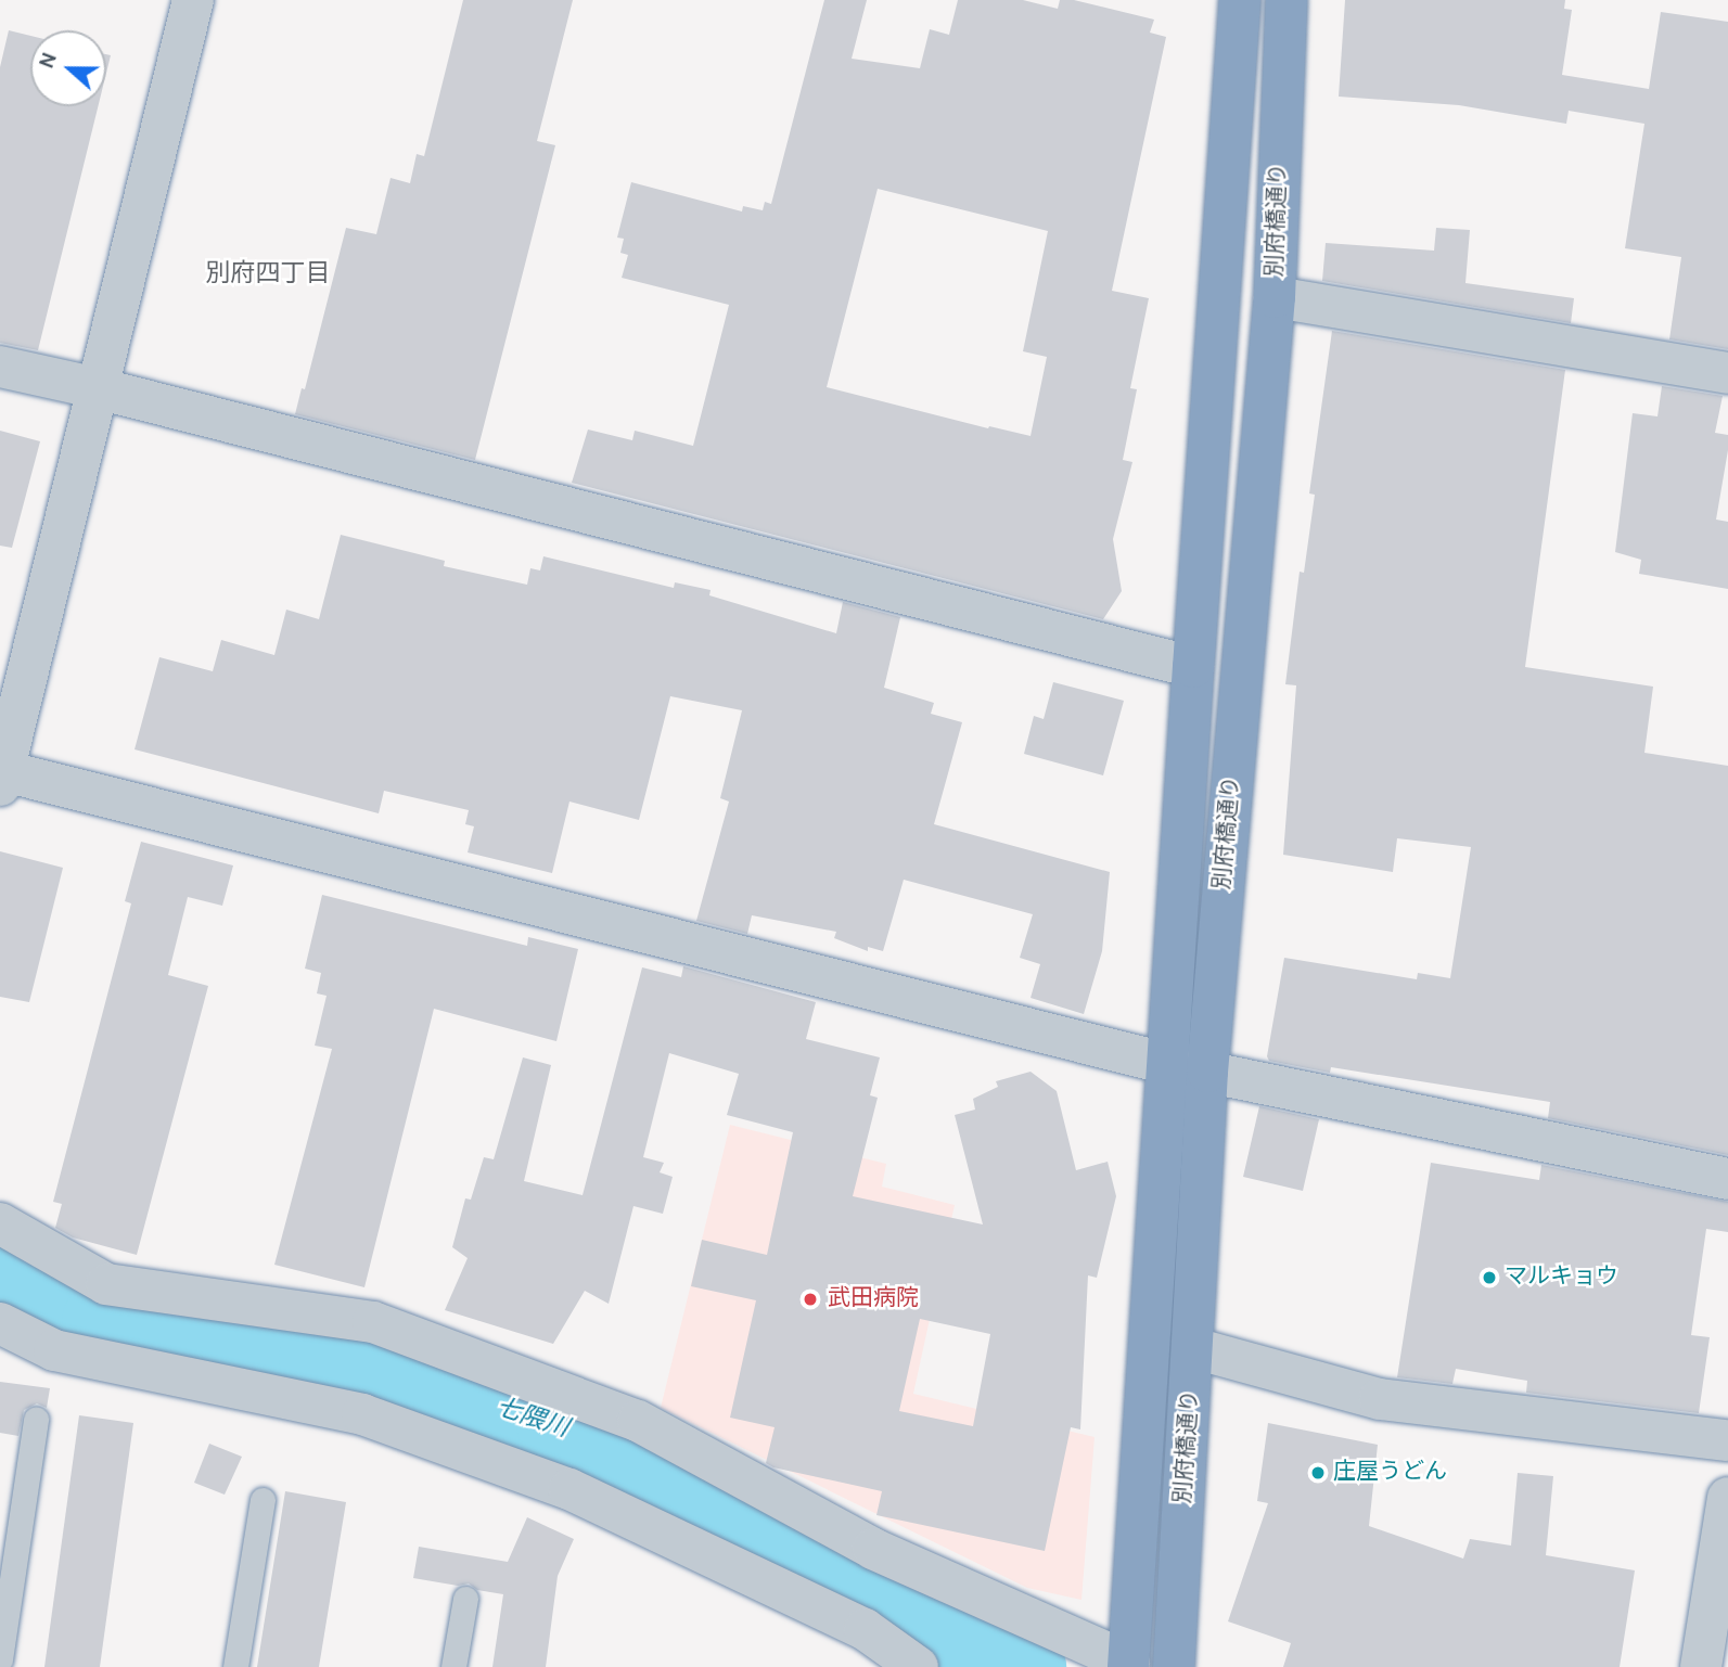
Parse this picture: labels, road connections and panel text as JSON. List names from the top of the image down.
{
  "streets": {
    "highway": ["別府橋通り"]
  },
  "districts": ["別府四丁目"],
  "water": ["七隈川"],
  "places": ["マルキョウ", "武田病院", "庄屋うどん"],
  "north": "left"
}
